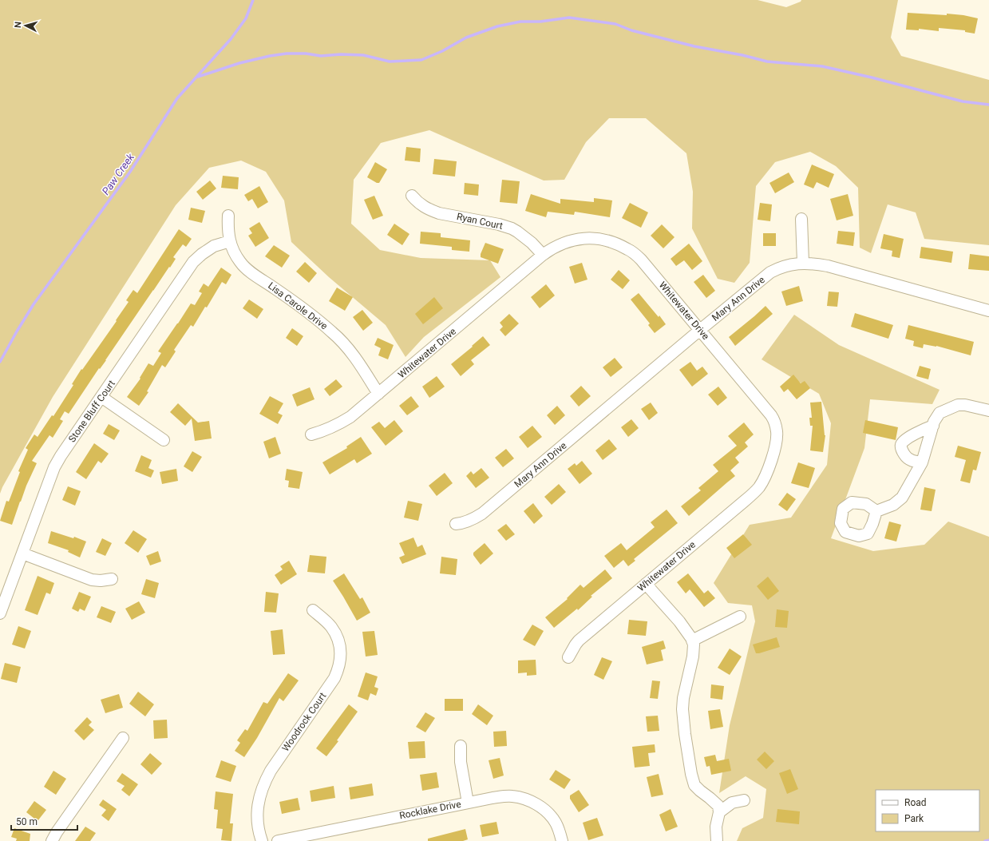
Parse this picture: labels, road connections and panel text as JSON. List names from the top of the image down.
{
  "streets": {
    "street": [
      "Ryan Court",
      "Mary Ann Drive",
      "Lisa Carole Drive",
      "Whitewater Drive",
      "Stone Bluff Court",
      "Woodrock Court",
      "Rocklake Drive"
    ]
  },
  "crossings": [
    ["Ryan Court", "Whitewater Drive"],
    ["Mary Ann Drive", "Whitewater Drive"],
    ["Lisa Carole Drive", "Whitewater Drive"],
    ["Lisa Carole Drive", "Stone Bluff Court"]
  ],
  "water": ["Paw Creek"],
  "legend": ["Road", "Park"],
  "scale_bar": "50 m",
  "north": "left"
}
